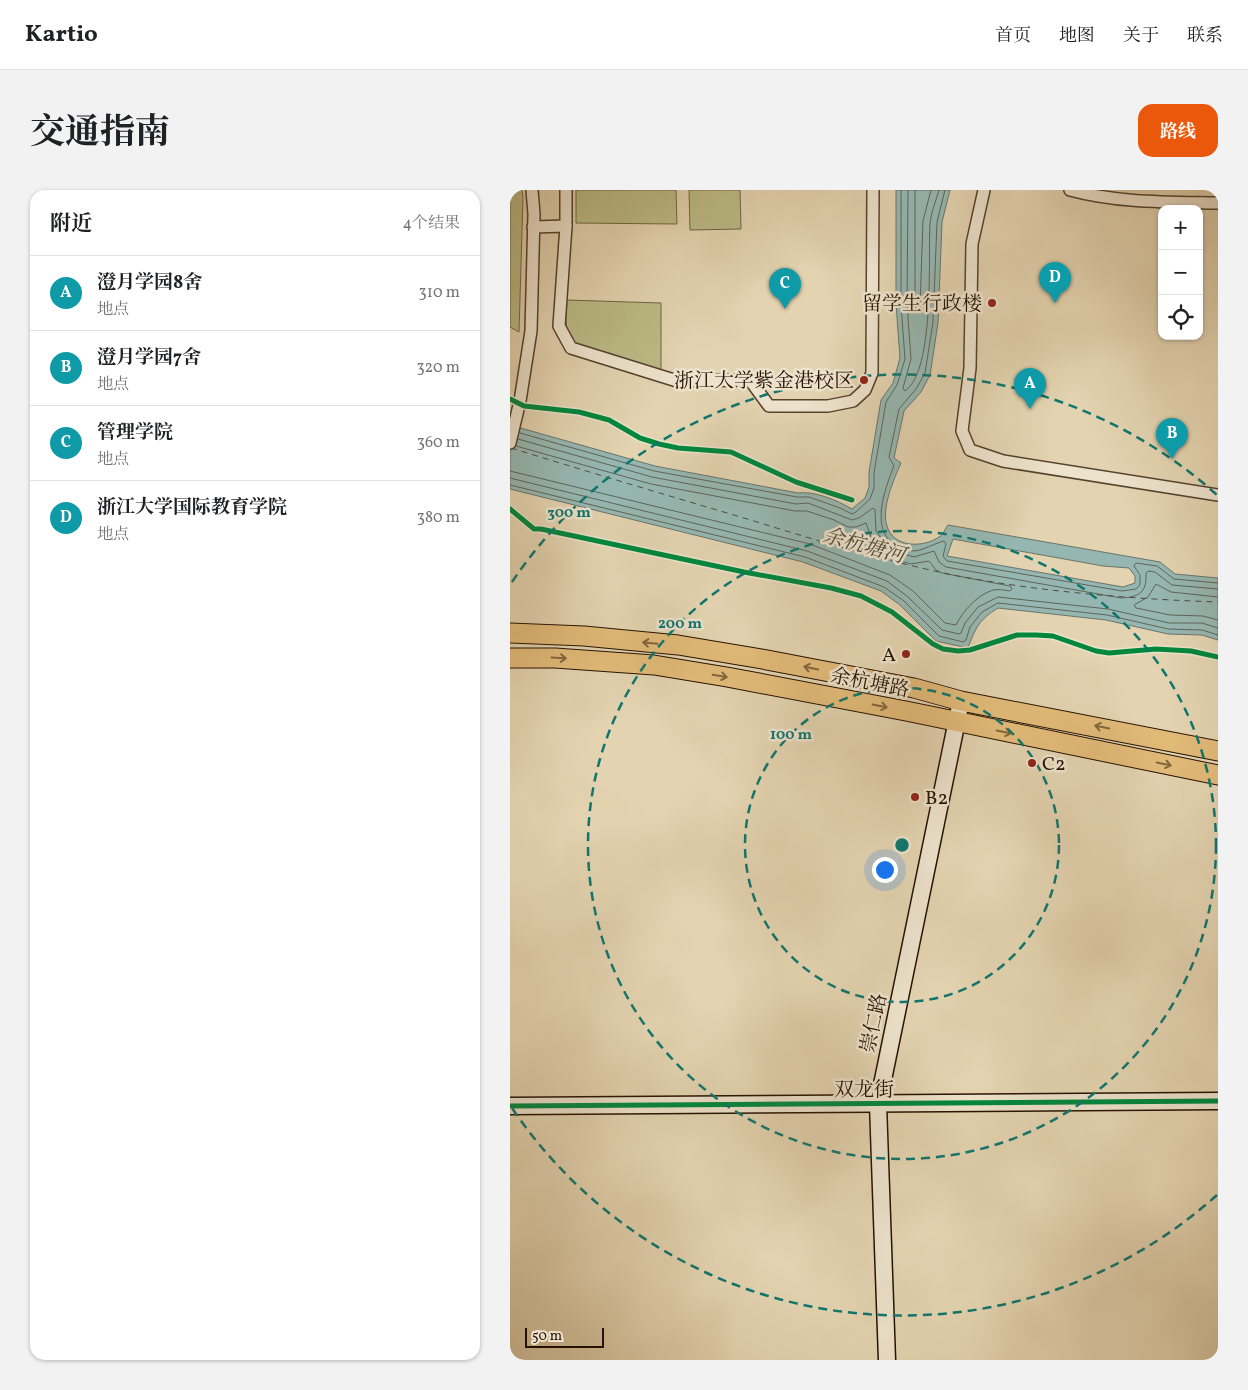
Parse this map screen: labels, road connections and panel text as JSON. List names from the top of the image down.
{
  "streets": {
    "main road": ["余杭塘路"],
    "street": ["崇仁路", "双龙街"]
  },
  "crossings": [
    ["余杭塘路", "崇仁路"],
    ["崇仁路", "双龙街"]
  ],
  "water": ["余杭塘河"],
  "places": [
    "留学生行政楼",
    "浙江大学紫金港校区",
    "A",
    "C2",
    "B2"
  ],
  "scale_bar": "50 m",
  "page": {
    "header": "Kartio",
    "nav": [
      "首页",
      "地图",
      "关于",
      "联系"
    ],
    "title": "交通指南",
    "buttons": "路线",
    "heading": ["附近", "4个结果"],
    "map_buttons": ["+", "−"],
    "list": [
      {
        "mark": "A",
        "name": "澄月学园8舍",
        "note": "地点",
        "value": "310 m"
      },
      {
        "mark": "B",
        "name": "澄月学园7舍",
        "note": "地点",
        "value": "320 m"
      },
      {
        "mark": "C",
        "name": "管理学院",
        "note": "地点",
        "value": "360 m"
      },
      {
        "mark": "D",
        "name": "浙江大学国际教育学院",
        "note": "地点",
        "value": "380 m"
      }
    ],
    "pins": [
      "D",
      "C",
      "A",
      "B"
    ],
    "scale": "50 m"
  },
  "rings": ["300 m", "200 m", "100 m"]
}
